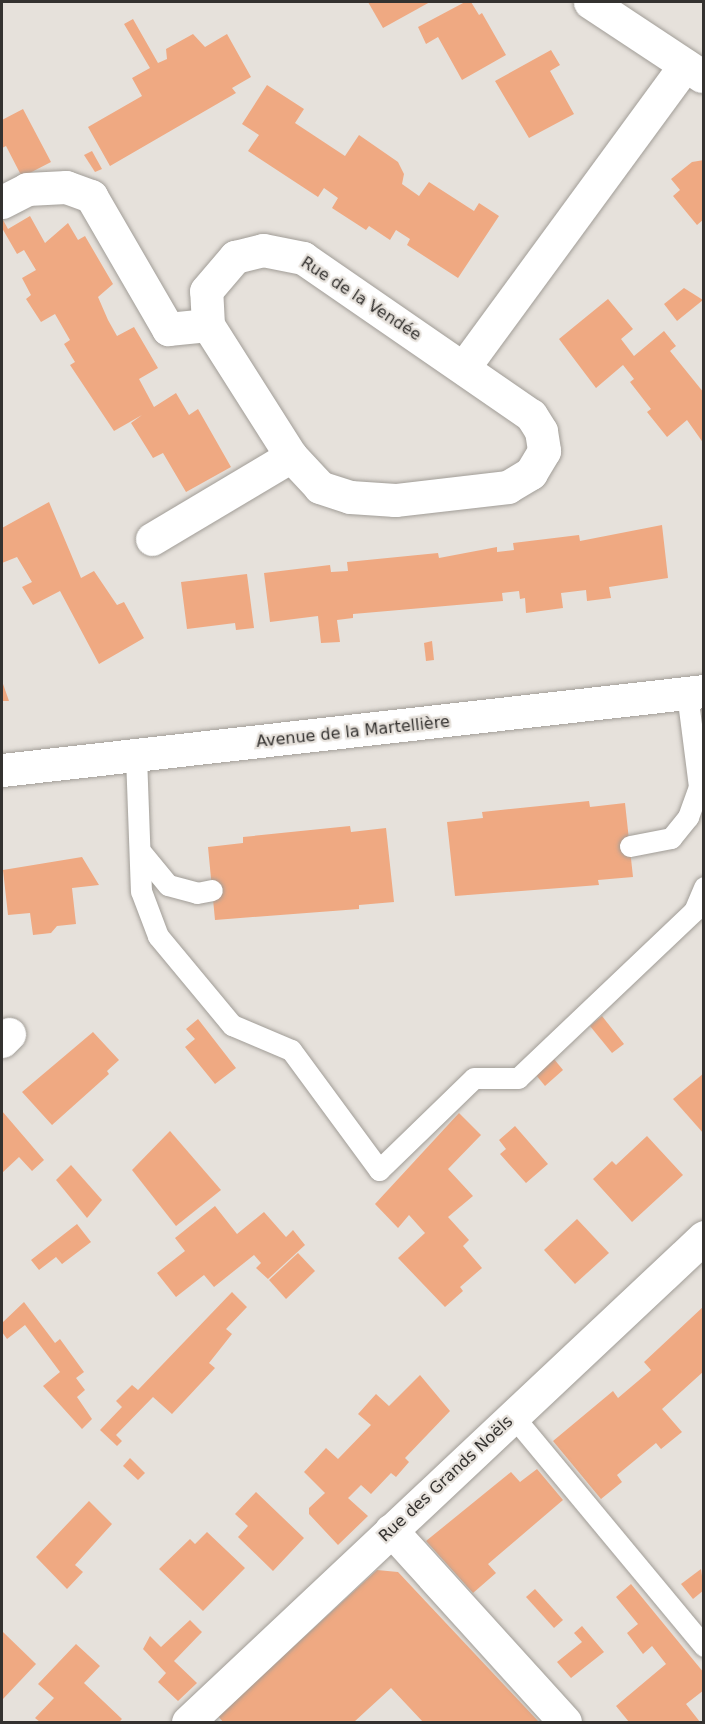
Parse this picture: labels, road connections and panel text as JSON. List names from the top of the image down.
{
  "streets": {
    "street": ["Rue de la Vendée", "Avenue de la Martellière", "Rue des Grands Noëls"]
  }
}
